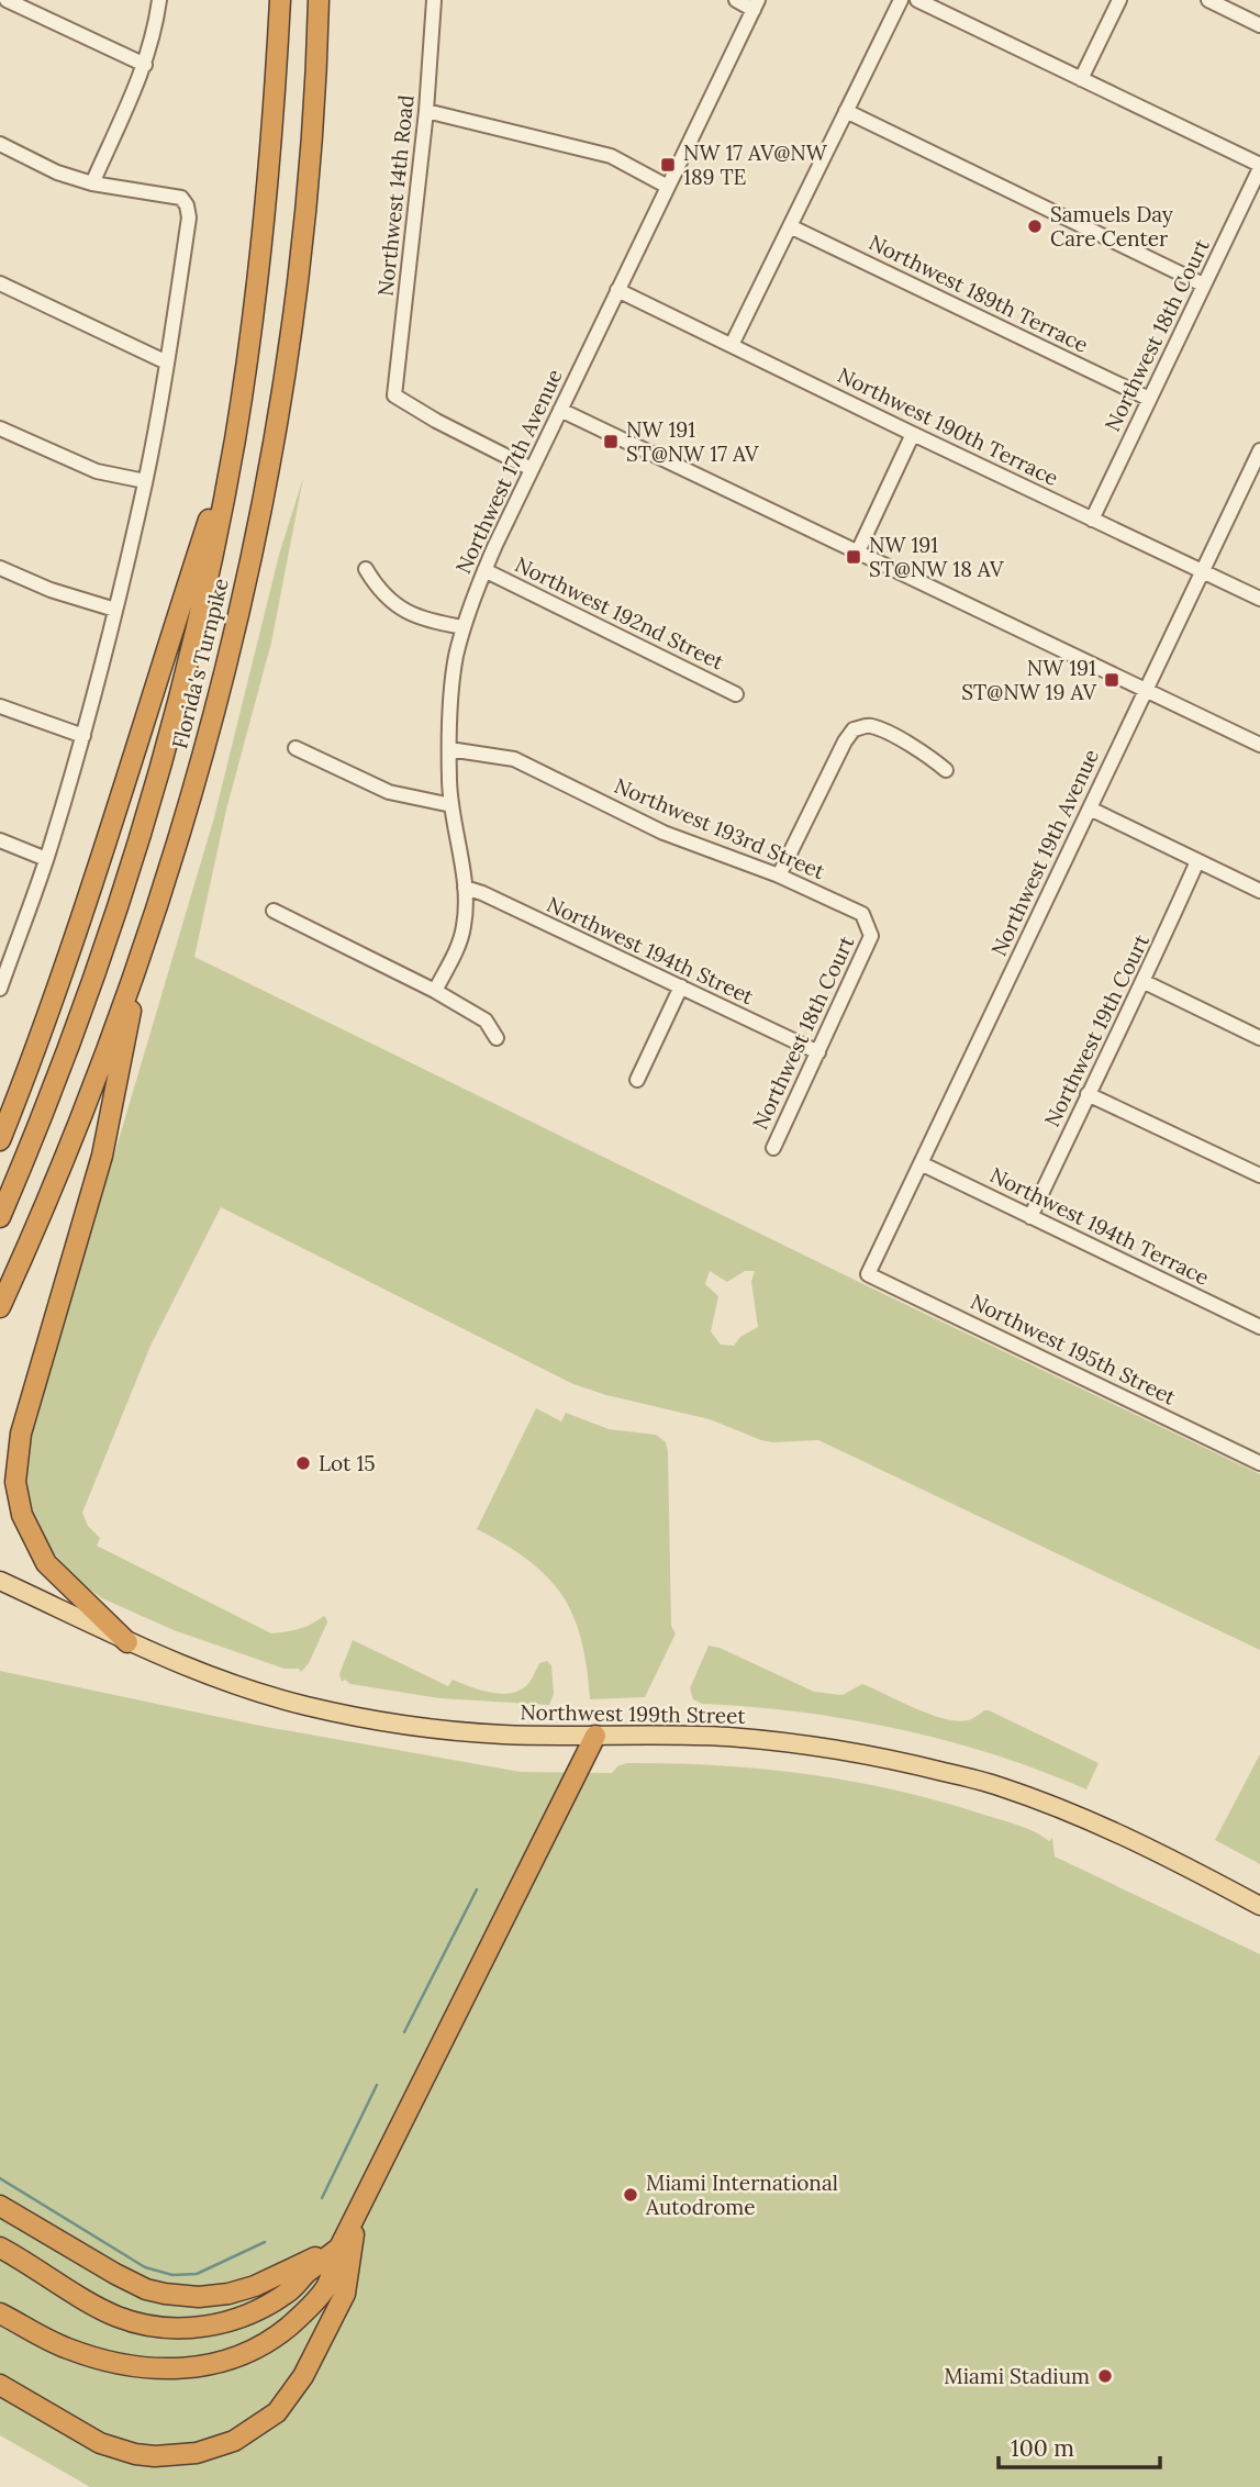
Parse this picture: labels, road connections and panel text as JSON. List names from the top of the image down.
{
  "streets": {
    "highway": ["Florida's Turnpike"],
    "main road": ["Northwest 199th Street"],
    "street": [
      "Northwest 14th Road",
      "Northwest 189th Terrace",
      "Northwest 18th Court",
      "Northwest 190th Terrace",
      "Northwest 17th Avenue",
      "Northwest 192nd Street",
      "Northwest 193rd Street",
      "Northwest 19th Avenue",
      "Northwest 194th Street",
      "Northwest 19th Court",
      "Northwest 194th Terrace",
      "Northwest 195th Street"
    ]
  },
  "crossings": [
    ["Northwest 14th Road", "Northwest 17th Avenue"],
    ["Northwest 189th Terrace", "Northwest 18th Court"],
    ["Northwest 18th Court", "Northwest 190th Terrace"],
    ["Northwest 18th Court", "Northwest 193rd Street"],
    ["Northwest 18th Court", "Northwest 194th Street"],
    ["Northwest 190th Terrace", "Northwest 17th Avenue"],
    ["Northwest 190th Terrace", "Northwest 19th Avenue"],
    ["Northwest 17th Avenue", "Northwest 192nd Street"],
    ["Northwest 17th Avenue", "Northwest 193rd Street"],
    ["Northwest 17th Avenue", "Northwest 194th Street"],
    ["Northwest 19th Avenue", "Northwest 194th Terrace"],
    ["Northwest 19th Avenue", "Northwest 195th Street"],
    ["Northwest 19th Court", "Northwest 194th Terrace"]
  ],
  "places": {
    "transit": [
      "NW 17 AV@NW 189 TE",
      "NW 191 ST@NW 17 AV",
      "NW 191 ST@NW 18 AV",
      "NW 191 ST@NW 19 AV"
    ],
    "other": [
      "Samuels Day Care Center",
      "Lot 15",
      "Miami International Autodrome",
      "Miami Stadium"
    ]
  },
  "scale_bar": "100 m"
}
